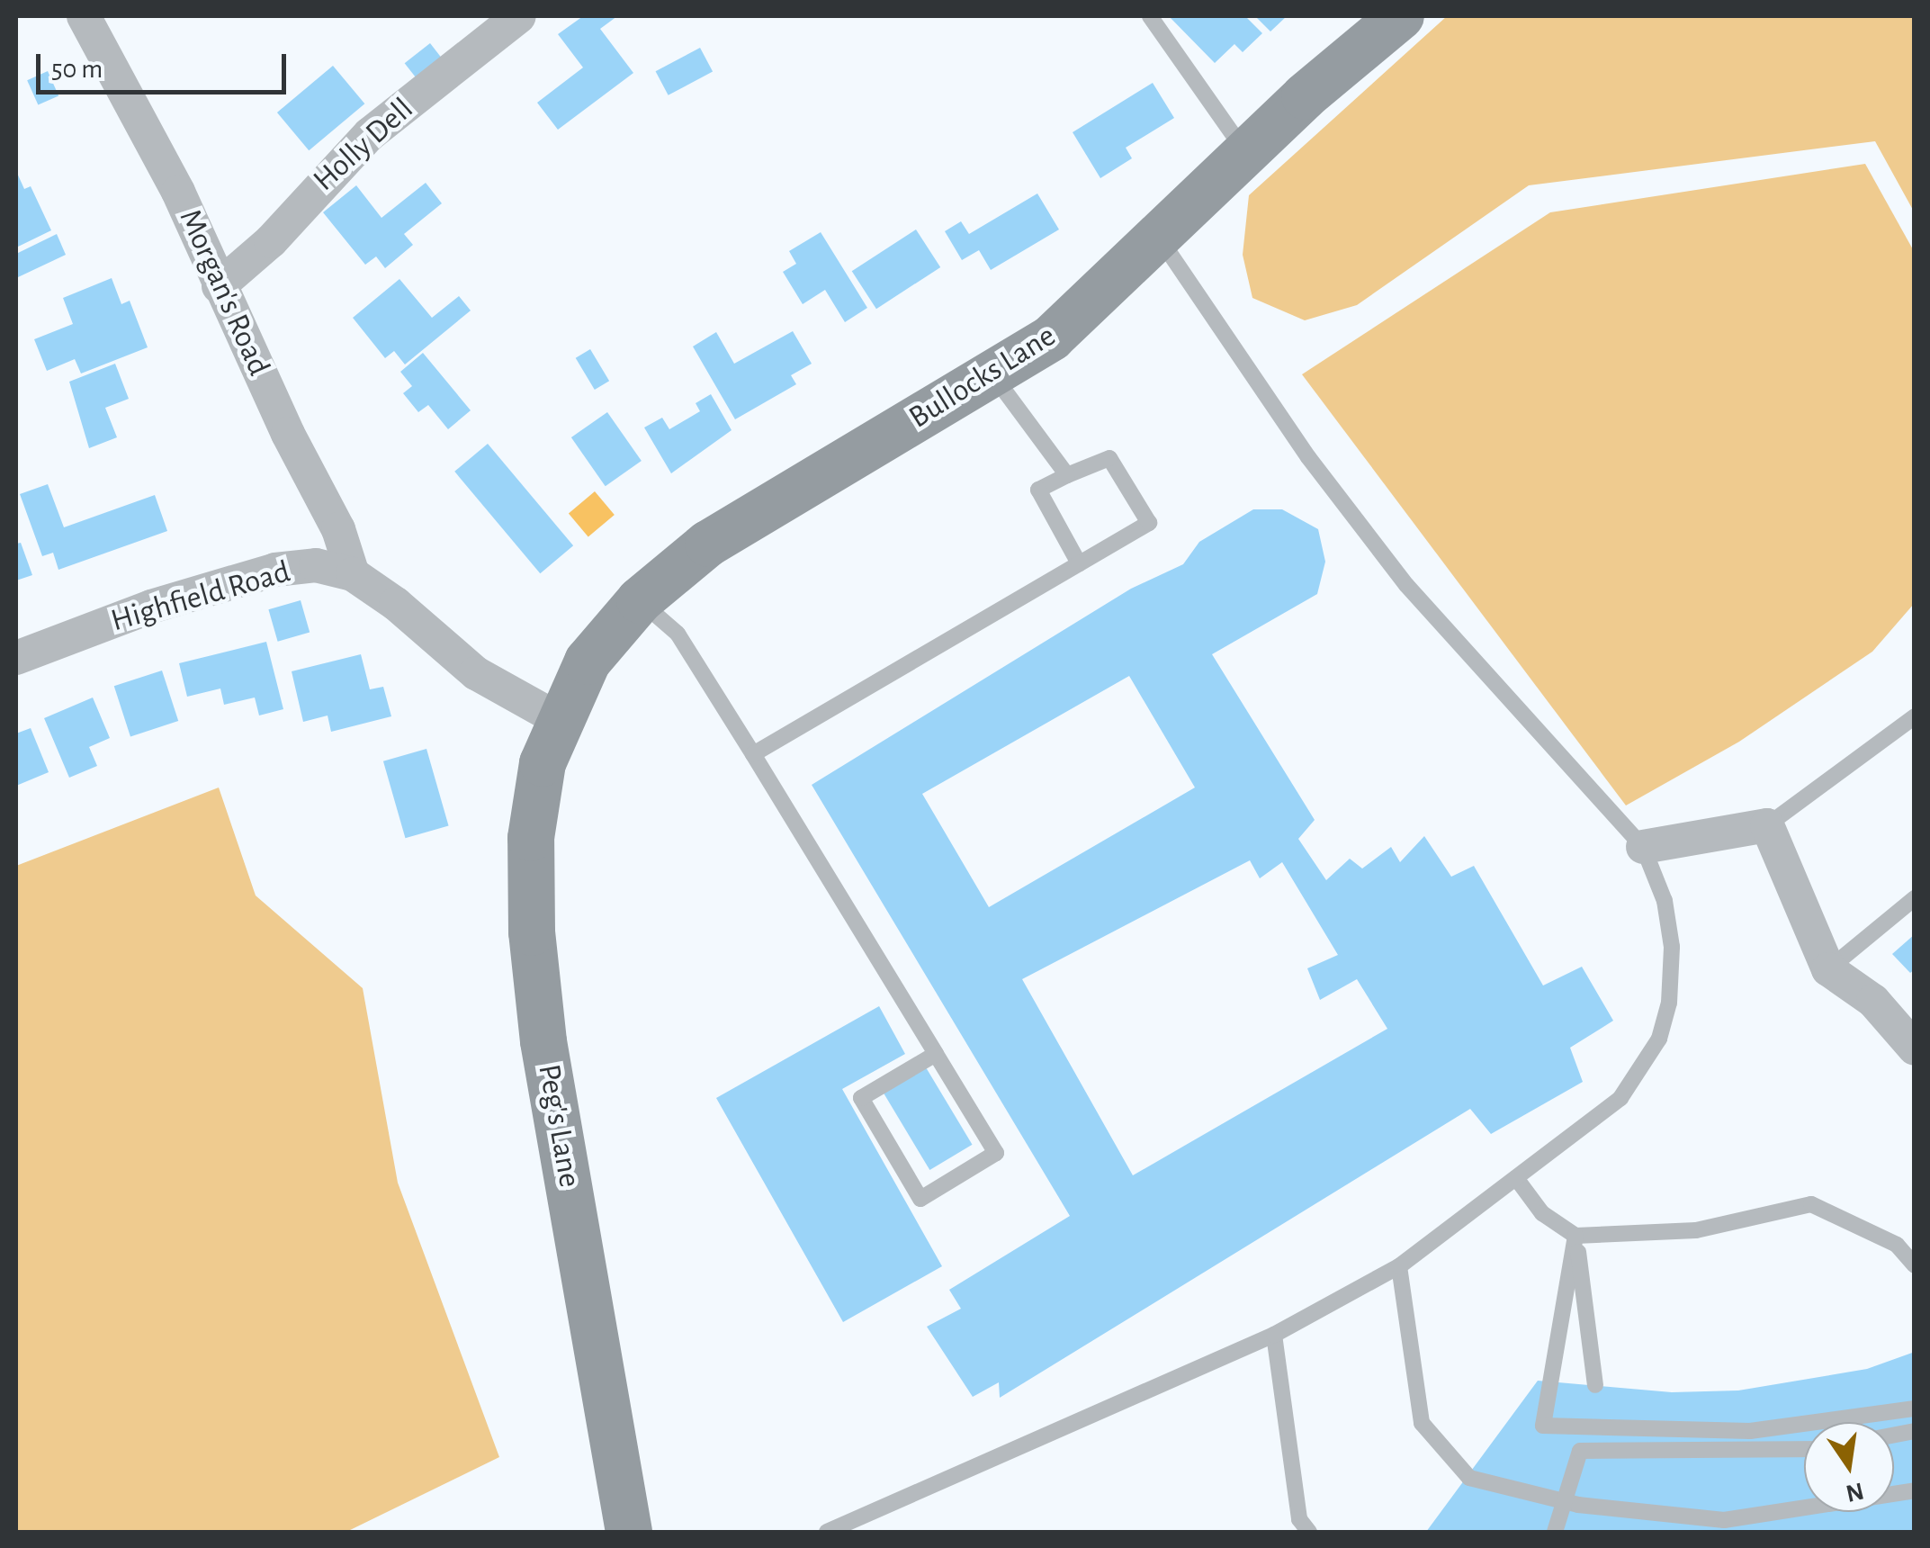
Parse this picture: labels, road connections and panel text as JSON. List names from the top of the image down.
{
  "streets": {
    "main road": ["Bullocks Lane", "Peg's Lane"],
    "street": ["Holly Dell", "Morgan's Road", "Highfield Road"]
  },
  "crossings": [
    ["Holly Dell", "Morgan's Road"],
    ["Morgan's Road", "Highfield Road"],
    ["Bullocks Lane", "Highfield Road"],
    ["Bullocks Lane", "Peg's Lane"],
    ["Highfield Road", "Peg's Lane"]
  ],
  "scale_bar": "50 m",
  "north": "bottom"
}
